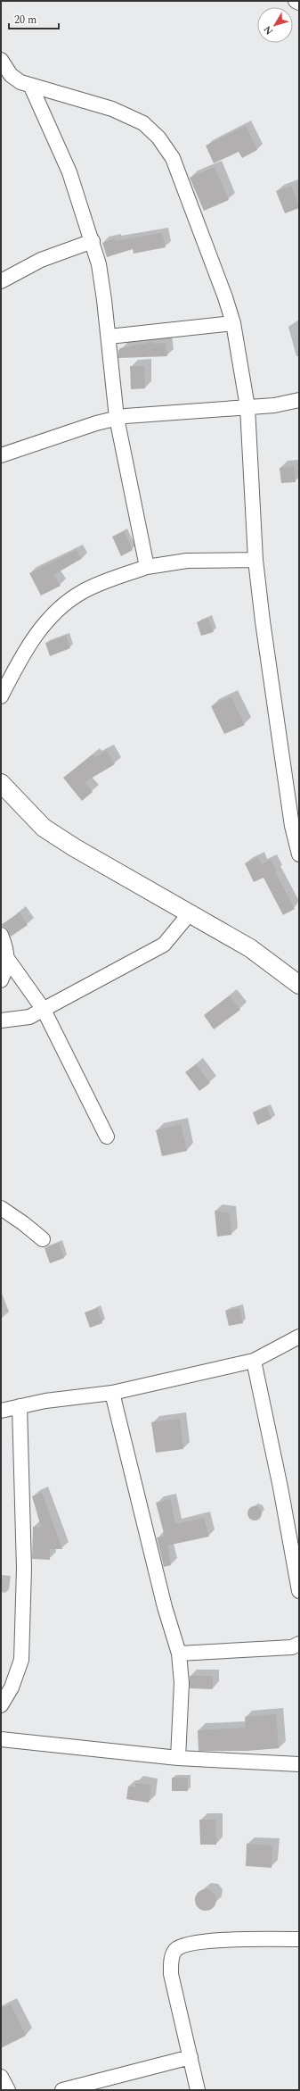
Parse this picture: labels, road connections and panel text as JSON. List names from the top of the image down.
{
  "scale_bar": "20 m",
  "north": "bottom left"
}
